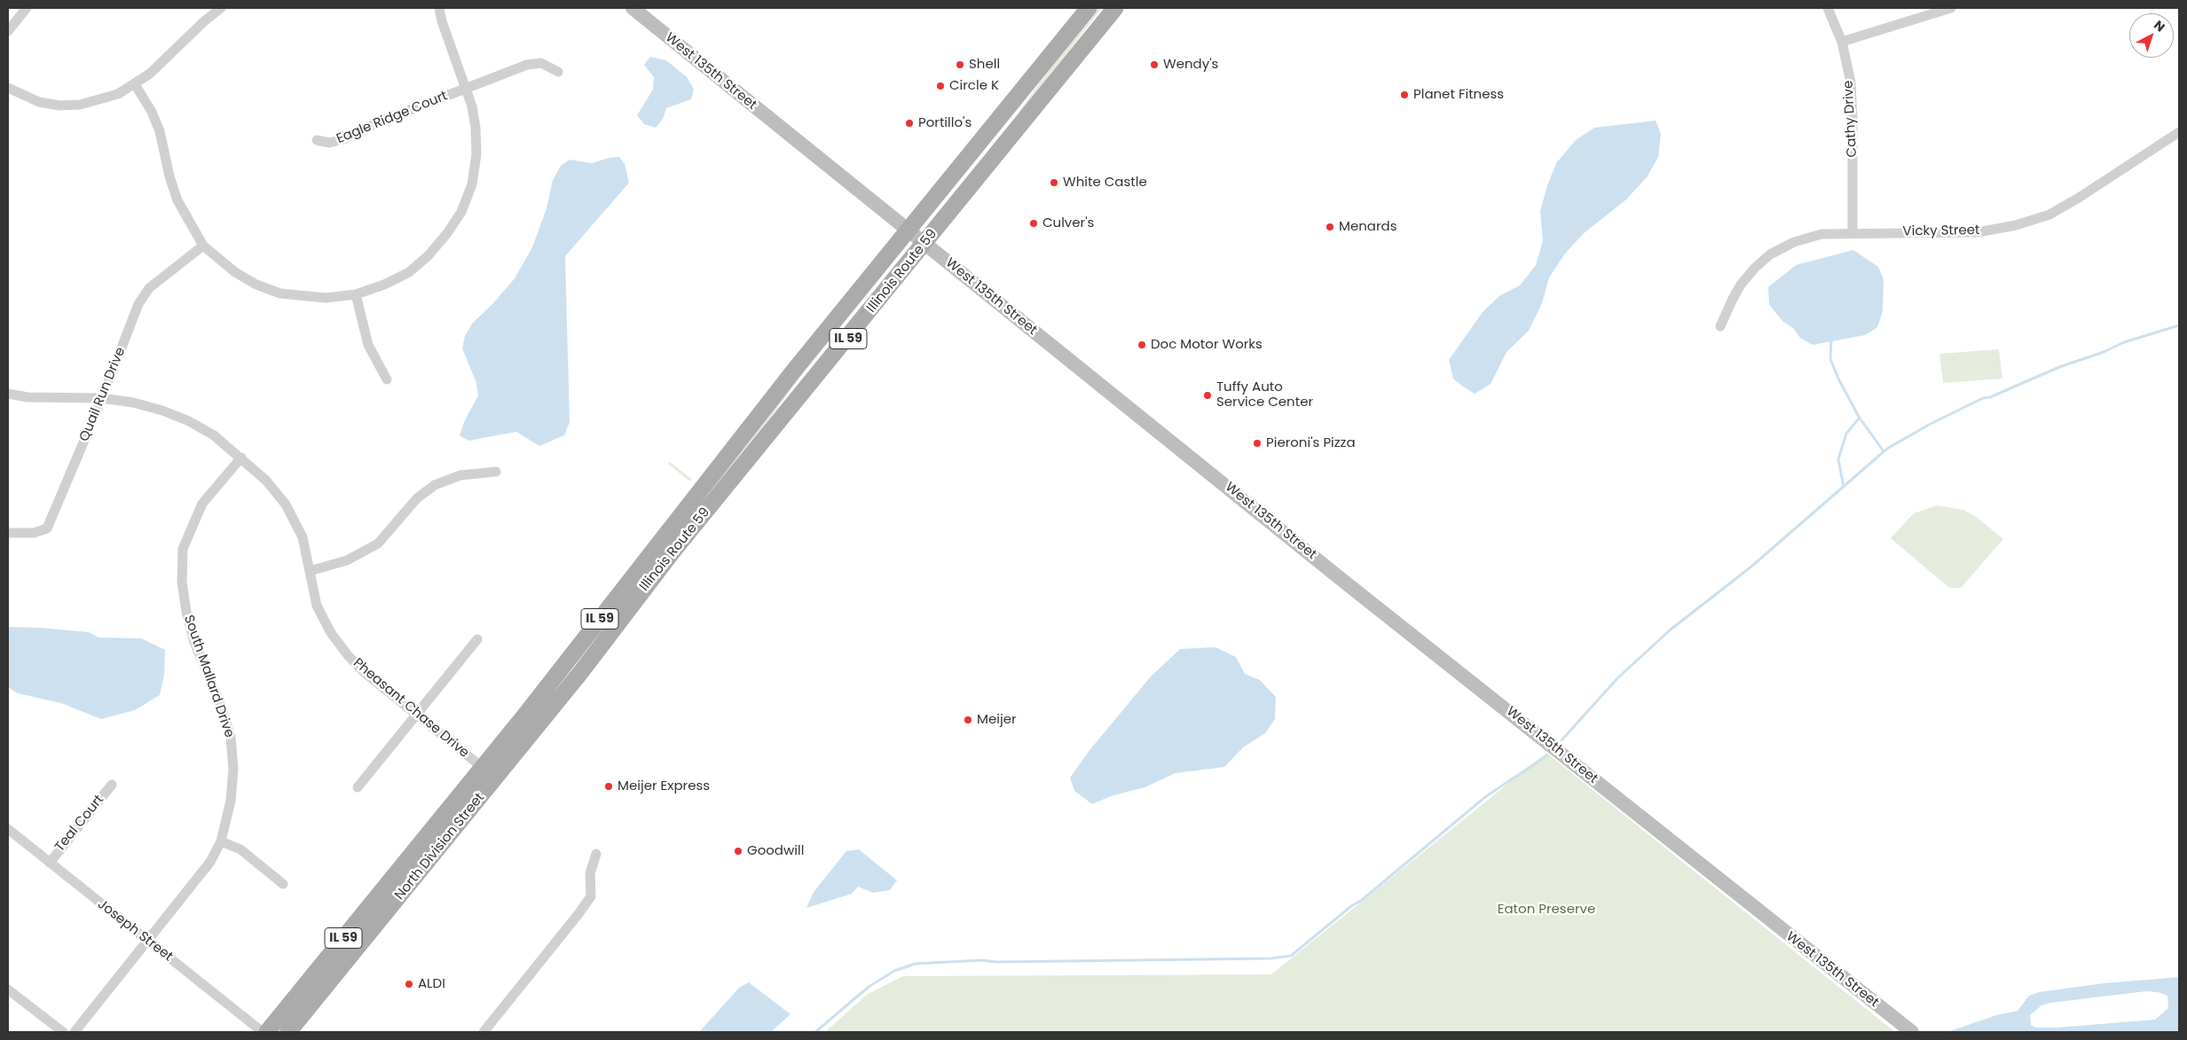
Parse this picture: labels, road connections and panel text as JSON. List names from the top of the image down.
{
  "streets": {
    "main road": ["Illinois Route 59", "IL 59", "North Division Street"],
    "street": [
      "West 135th Street",
      "Eagle Ridge Court",
      "Cathy Drive",
      "Vicky Street",
      "Quail Run Drive",
      "South Mallard Drive",
      "Pheasant Chase Drive",
      "Teal Court",
      "Joseph Street"
    ]
  },
  "crossings": [
    ["West 135th Street", "Illinois Route 59"],
    ["Cathy Drive", "Vicky Street"],
    ["Illinois Route 59", "North Division Street"],
    ["Quail Run Drive", "Pheasant Chase Drive"],
    ["South Mallard Drive", "Pheasant Chase Drive"],
    ["South Mallard Drive", "Joseph Street"],
    ["Pheasant Chase Drive", "North Division Street"],
    ["Teal Court", "Joseph Street"]
  ],
  "parks": ["Eaton Preserve"],
  "places": [
    "Shell",
    "Wendy's",
    "Circle K",
    "Planet Fitness",
    "Portillo's",
    "White Castle",
    "Culver's",
    "Menards",
    "Doc Motor Works",
    "Tuffy Auto Service Center",
    "Pieroni's Pizza",
    "Meijer",
    "Meijer Express",
    "Goodwill",
    "ALDI"
  ],
  "north": "top right"
}
